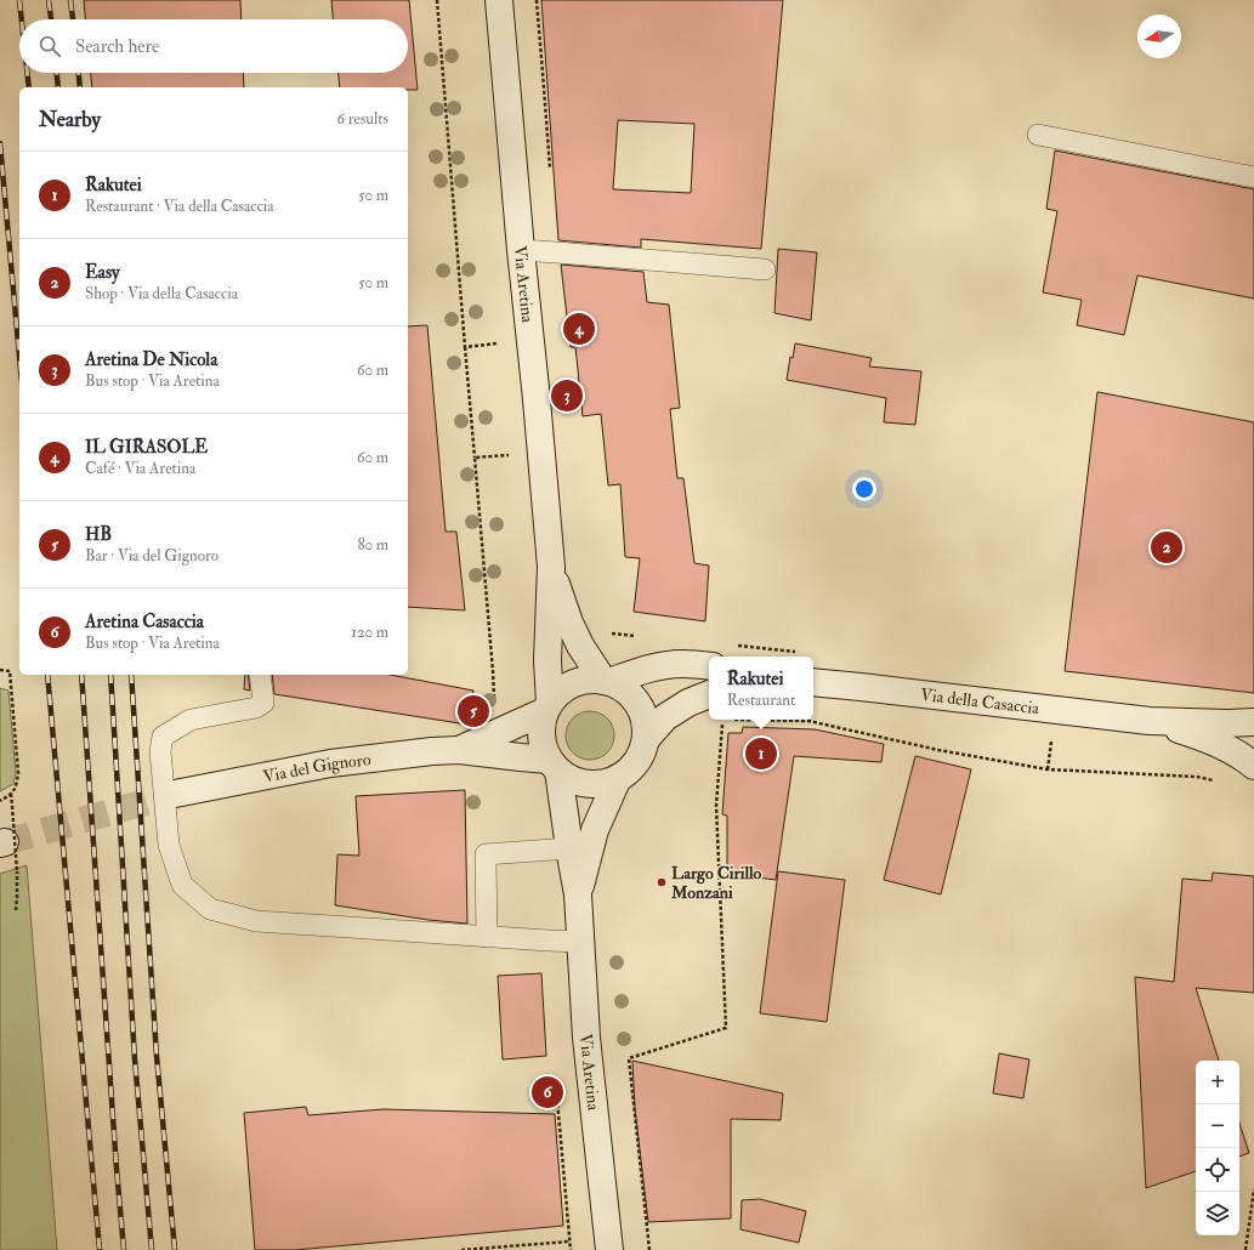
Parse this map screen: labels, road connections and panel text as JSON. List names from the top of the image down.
{
  "streets": {
    "main road": ["Via Aretina", "Via della Casaccia", "Via del Gignoro"]
  },
  "crossings": [
    ["Via Aretina", "Via del Gignoro"]
  ],
  "places": ["Largo Cirillo Monzani"],
  "north": "left",
  "page": {
    "search": "Search here",
    "heading": ["Nearby", "6 results"],
    "list": [
      {
        "mark": "1",
        "name": "Rakutei",
        "note": "Restaurant · Via della Casaccia",
        "value": "50 m"
      },
      {
        "mark": "2",
        "name": "Easy",
        "note": "Shop · Via della Casaccia",
        "value": "50 m"
      },
      {
        "mark": "3",
        "name": "Aretina De Nicola",
        "note": "Bus stop · Via Aretina",
        "value": "60 m"
      },
      {
        "mark": "4",
        "name": "IL GIRASOLE",
        "note": "Café · Via Aretina",
        "value": "60 m"
      },
      {
        "mark": "5",
        "name": "HB",
        "note": "Bar · Via del Gignoro",
        "value": "80 m"
      },
      {
        "mark": "6",
        "name": "Aretina Casaccia",
        "note": "Bus stop · Via Aretina",
        "value": "120 m"
      }
    ],
    "pins": [
      "4",
      "3",
      "2",
      "5",
      "1",
      "6"
    ],
    "popup": ["Rakutei", "Restaurant"],
    "map_buttons": ["+", "−"]
  }
}
